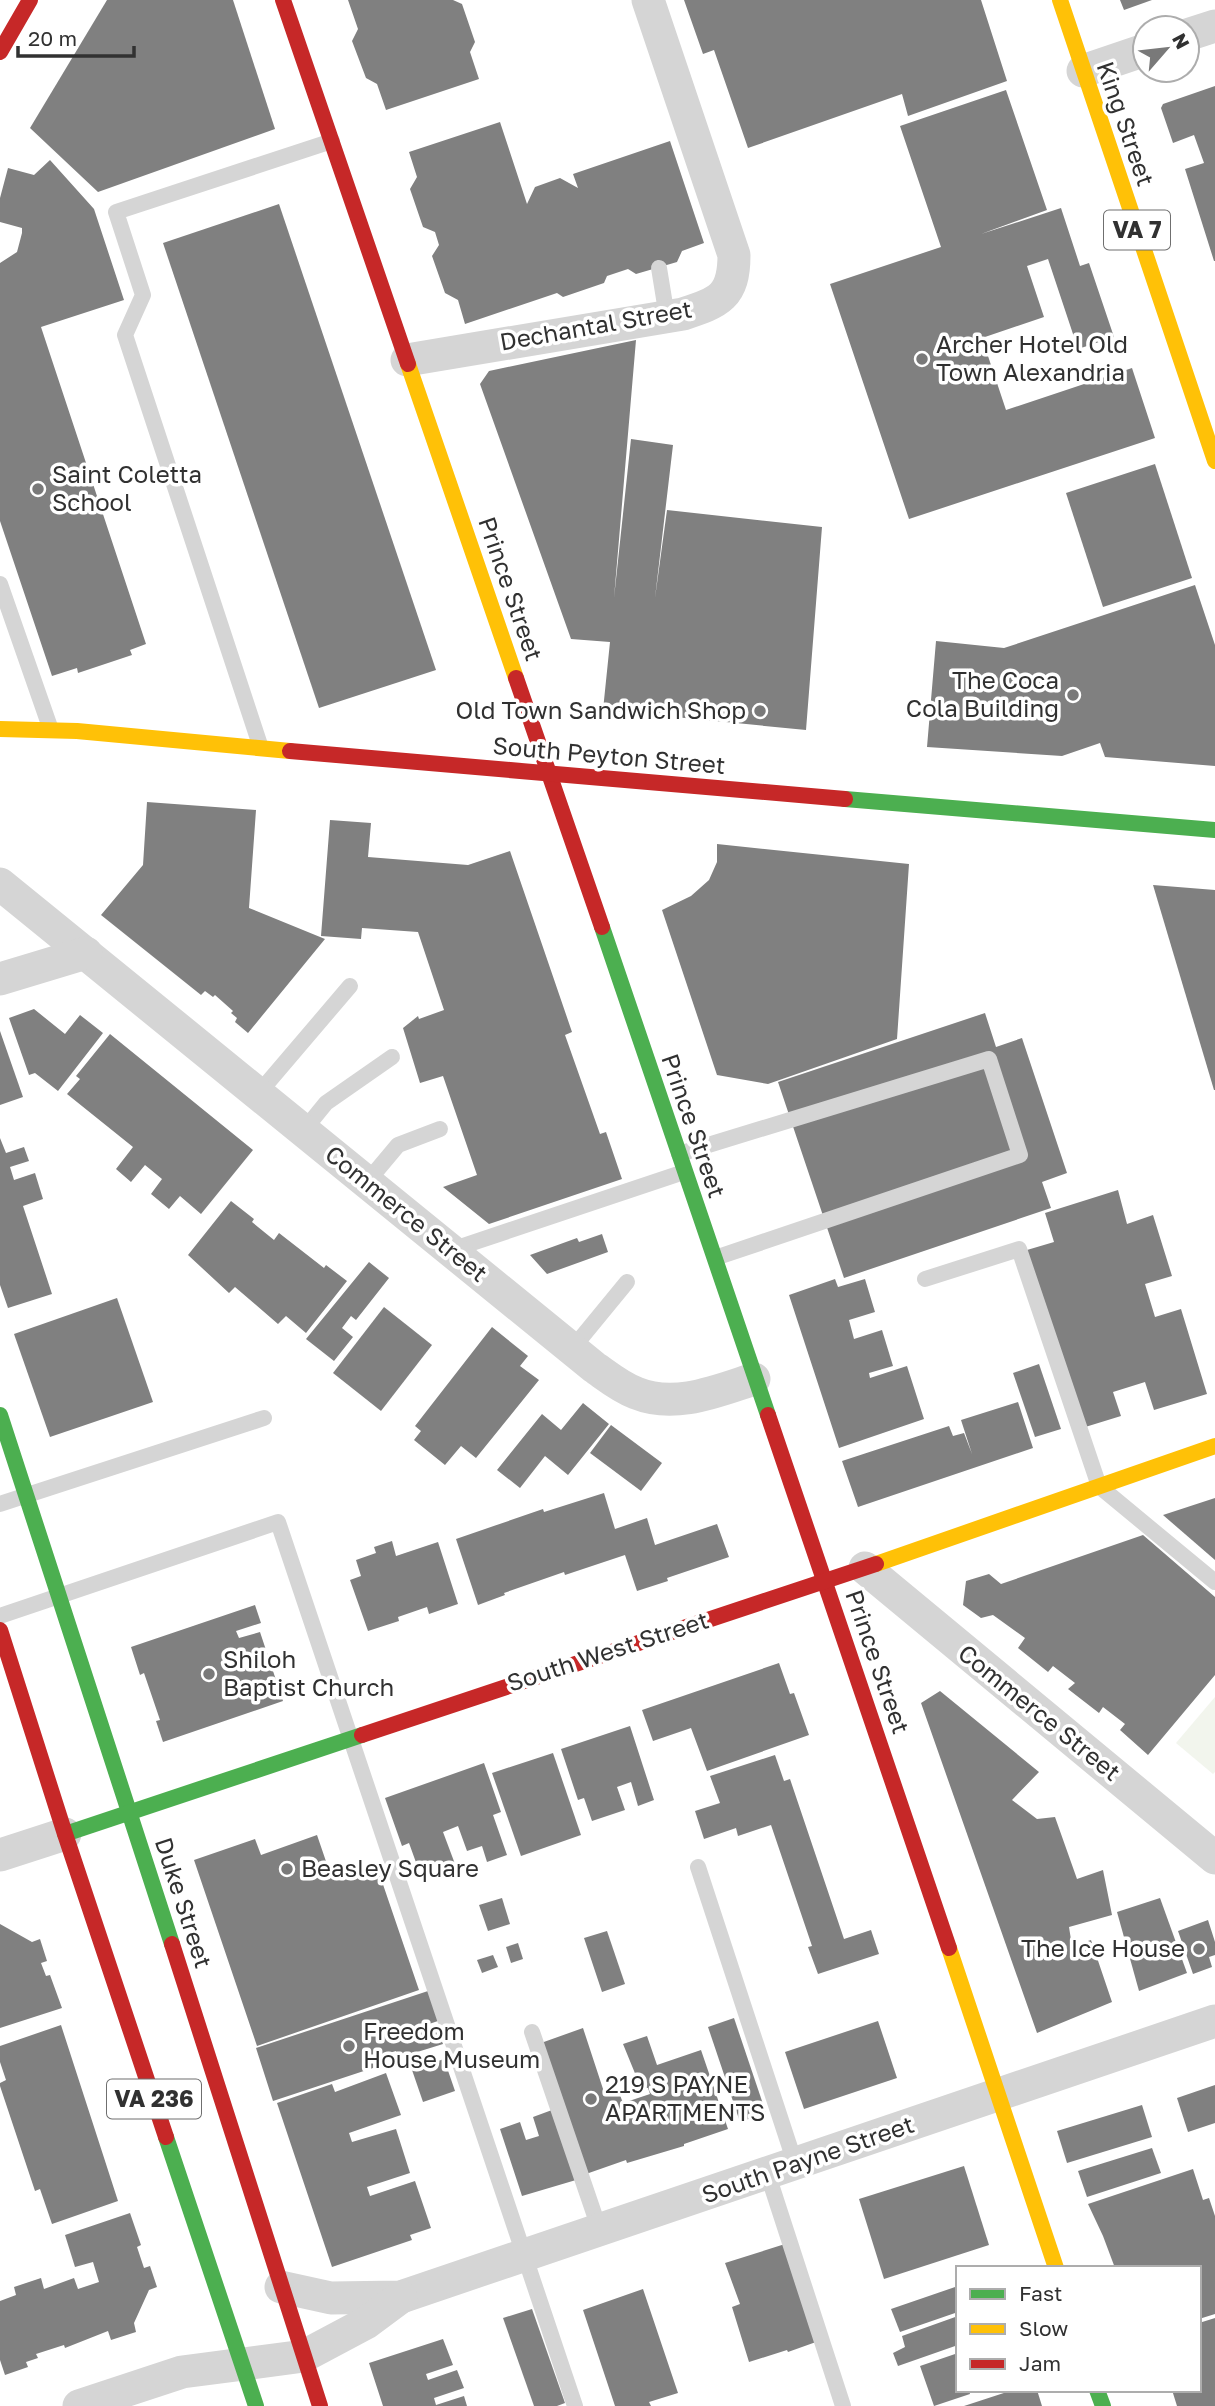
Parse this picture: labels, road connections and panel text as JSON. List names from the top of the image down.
{
  "streets": {
    "street": [
      "King Street",
      "VA 7",
      "Dechantal Street",
      "Prince Street",
      "South Peyton Street",
      "Commerce Street",
      "South West Street",
      "Duke Street",
      "VA 236",
      "South Payne Street"
    ]
  },
  "crossings": [
    ["Dechantal Street", "Prince Street"],
    ["Prince Street", "South Peyton Street"],
    ["Prince Street", "Commerce Street"],
    ["Prince Street", "South West Street"],
    ["Prince Street", "South Payne Street"],
    ["Commerce Street", "South West Street"],
    ["South West Street", "Duke Street"],
    ["South West Street", "VA 236"],
    ["Duke Street", "South Payne Street"],
    ["VA 236", "South Payne Street"]
  ],
  "places": [
    "Archer Hotel Old Town Alexandria",
    "Saint Coletta School",
    "The Coca Cola Building",
    "Old Town Sandwich Shop",
    "Shiloh Baptist Church",
    "Beasley Square",
    "The Ice House",
    "Freedom House Museum",
    "219 S PAYNE APARTMENTS"
  ],
  "legend": ["Fast", "Slow", "Jam"],
  "scale_bar": "20 m",
  "north": "top right"
}
